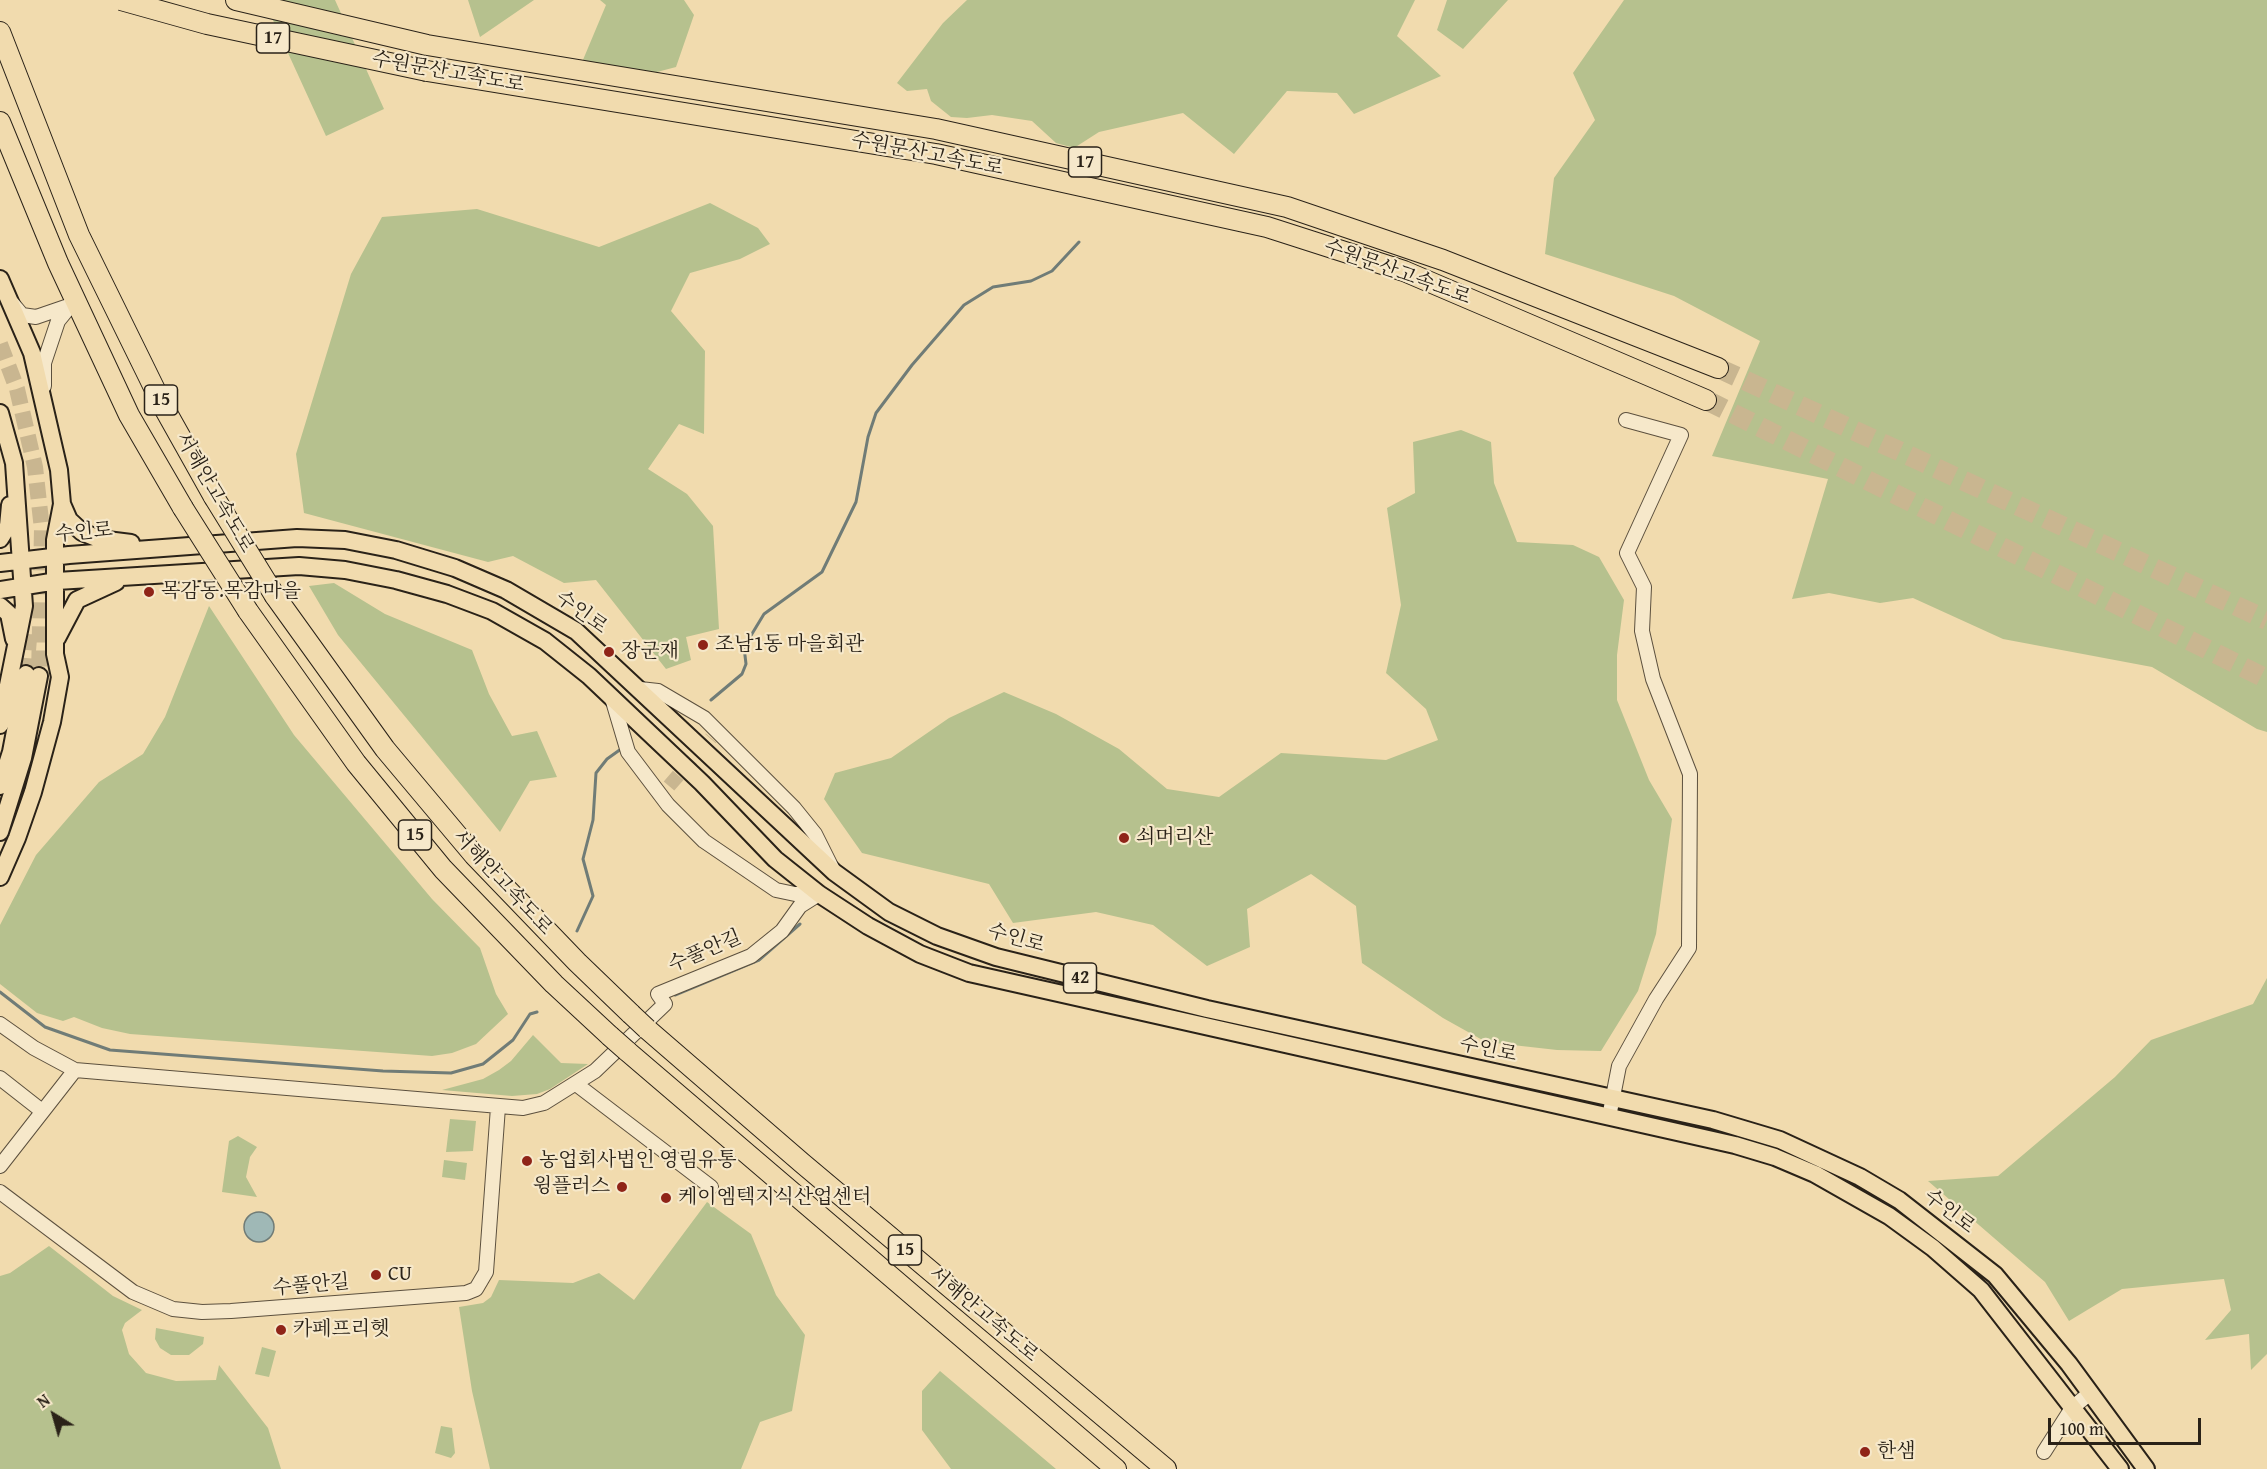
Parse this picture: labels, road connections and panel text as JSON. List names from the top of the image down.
{
  "streets": {
    "highway": [
      "17",
      "수원문산고속도로",
      "15",
      "서해안고속도로"
    ],
    "main road": ["수인로", "42"],
    "street": ["수풀안길"]
  },
  "crossings": [
    ["수인로", "수풀안길"]
  ],
  "places": [
    "목감동.목감마을",
    "조남1동 마을회관",
    "장군재",
    "쇠머리산",
    "농업회사법인 영림유통",
    "윙플러스",
    "케이엠텍지식산업센터",
    "CU",
    "카페프리헷",
    "한샘"
  ],
  "scale_bar": "100 m",
  "north": "top left"
}
